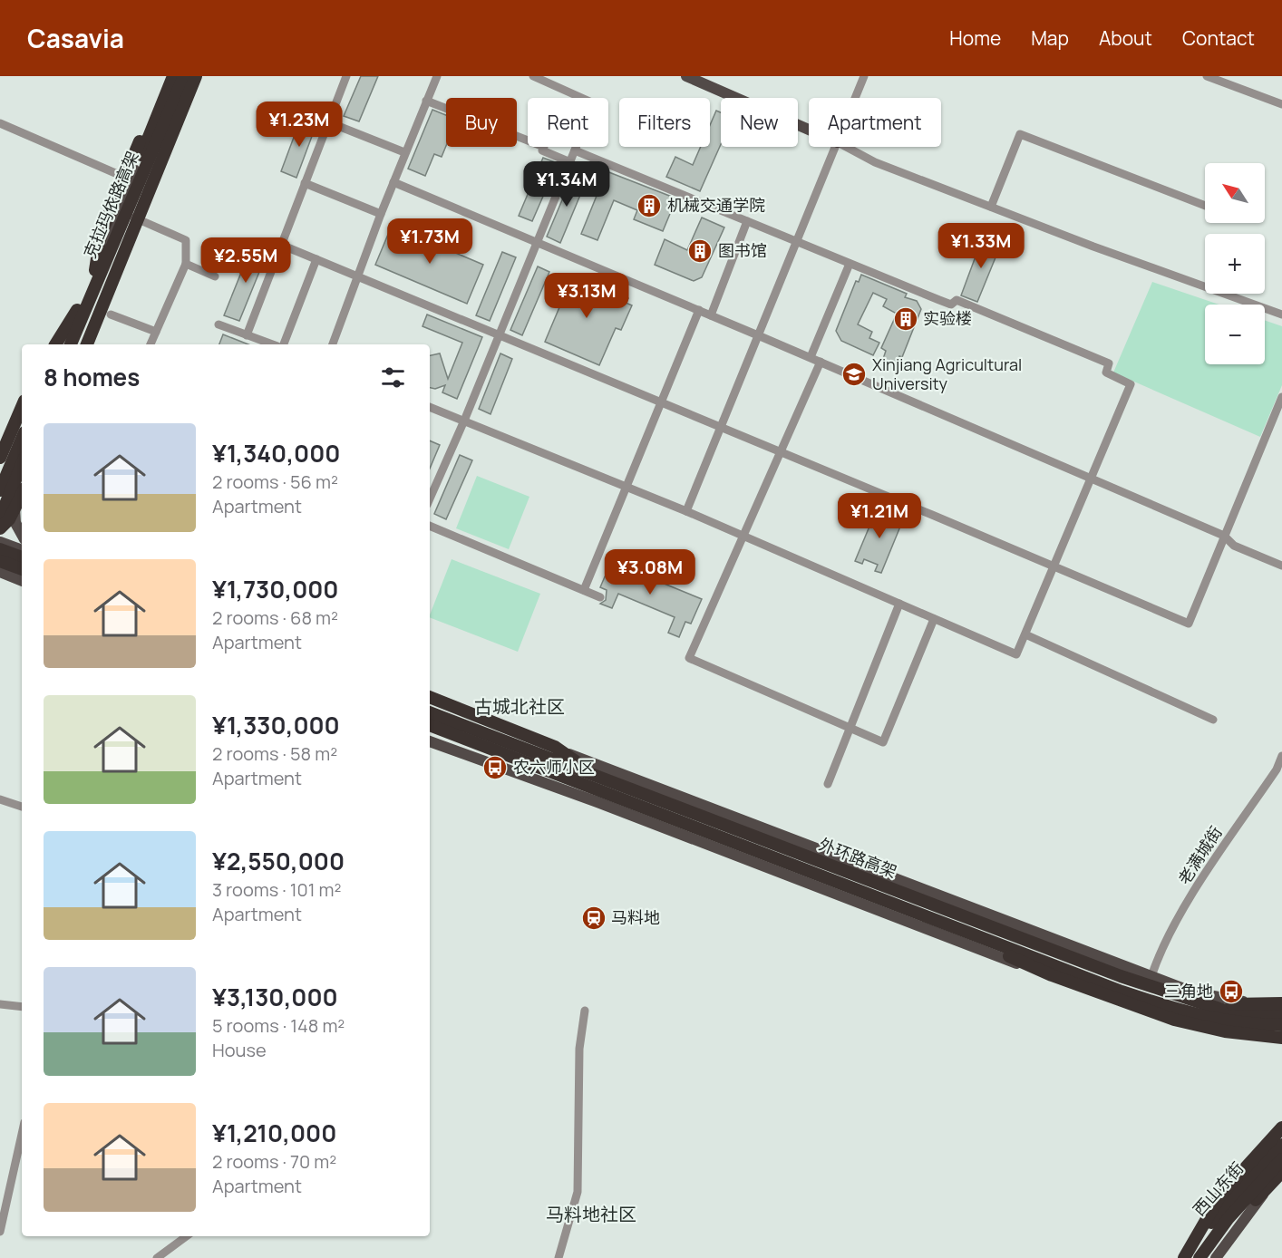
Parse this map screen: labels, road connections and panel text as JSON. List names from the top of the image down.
{
  "streets": {
    "highway": ["克拉玛依路高架", "外环路高架"],
    "street": ["老满城街"]
  },
  "districts": ["古城北社区", "马料地社区"],
  "places": {
    "building": ["机械交通学院", "图书馆", "实验楼"],
    "school or university": ["Xinjiang Agricultural University"],
    "bus stop": ["农六师小区", "三角地"],
    "station": ["马料地"]
  },
  "north": "top left",
  "page": {
    "header": "Casavia",
    "nav": [
      "Home",
      "Map",
      "About",
      "Contact"
    ],
    "chip": [
      "Buy",
      "Rent",
      "Filters",
      "New",
      "Apartment"
    ],
    "price": [
      "¥1.23M",
      "¥1.34M",
      "¥1.73M",
      "¥1.33M",
      "¥2.55M",
      "¥3.13M",
      "¥1.21M",
      "¥3.08M"
    ],
    "map_buttons": ["+", "−"],
    "heading": "8 homes",
    "list": [
      {
        "name": "¥1,340,000",
        "note": "2 rooms · 56 m² · Apartment"
      },
      {
        "name": "¥1,730,000",
        "note": "2 rooms · 68 m² · Apartment"
      },
      {
        "name": "¥1,330,000",
        "note": "2 rooms · 58 m² · Apartment"
      },
      {
        "name": "¥2,550,000",
        "note": "3 rooms · 101 m² · Apartment"
      },
      {
        "name": "¥3,130,000",
        "note": "5 rooms · 148 m² · House"
      },
      {
        "name": "¥1,210,000",
        "note": "2 rooms · 70 m² · Apartment"
      }
    ]
  }
}
